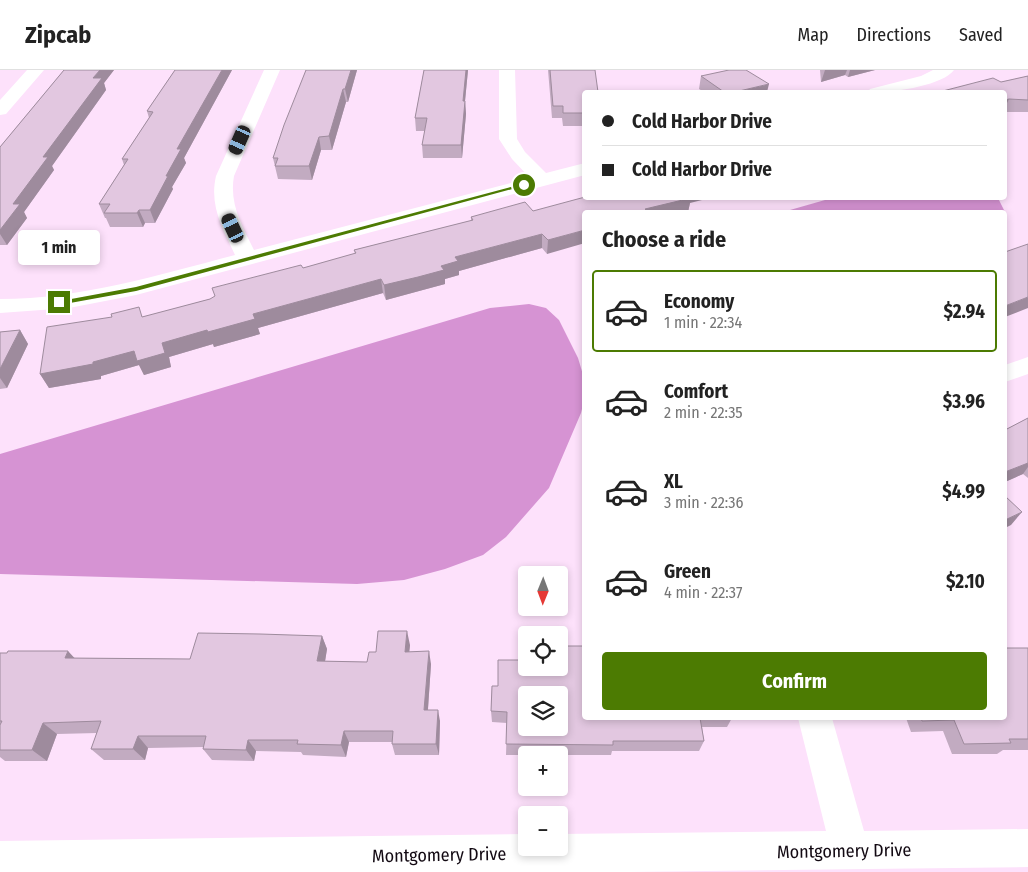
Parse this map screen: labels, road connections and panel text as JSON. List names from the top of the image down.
{
  "streets": {
    "street": ["Montgomery Drive"]
  },
  "north": "bottom",
  "page": {
    "header": "Zipcab",
    "nav": ["Map", "Directions", "Saved"],
    "banner": ["Cold Harbor Drive", "Cold Harbor Drive"],
    "heading": "Choose a ride",
    "bubble": "1 min",
    "list": [
      {
        "name": "Economy",
        "note": "1 min · 22:34",
        "value": "$2.94"
      },
      {
        "name": "Comfort",
        "note": "2 min · 22:35",
        "value": "$3.96"
      },
      {
        "name": "XL",
        "note": "3 min · 22:36",
        "value": "$4.99"
      },
      {
        "name": "Green",
        "note": "4 min · 22:37",
        "value": "$2.10"
      }
    ],
    "map_buttons": ["+", "−"],
    "buttons": "Confirm"
  }
}
